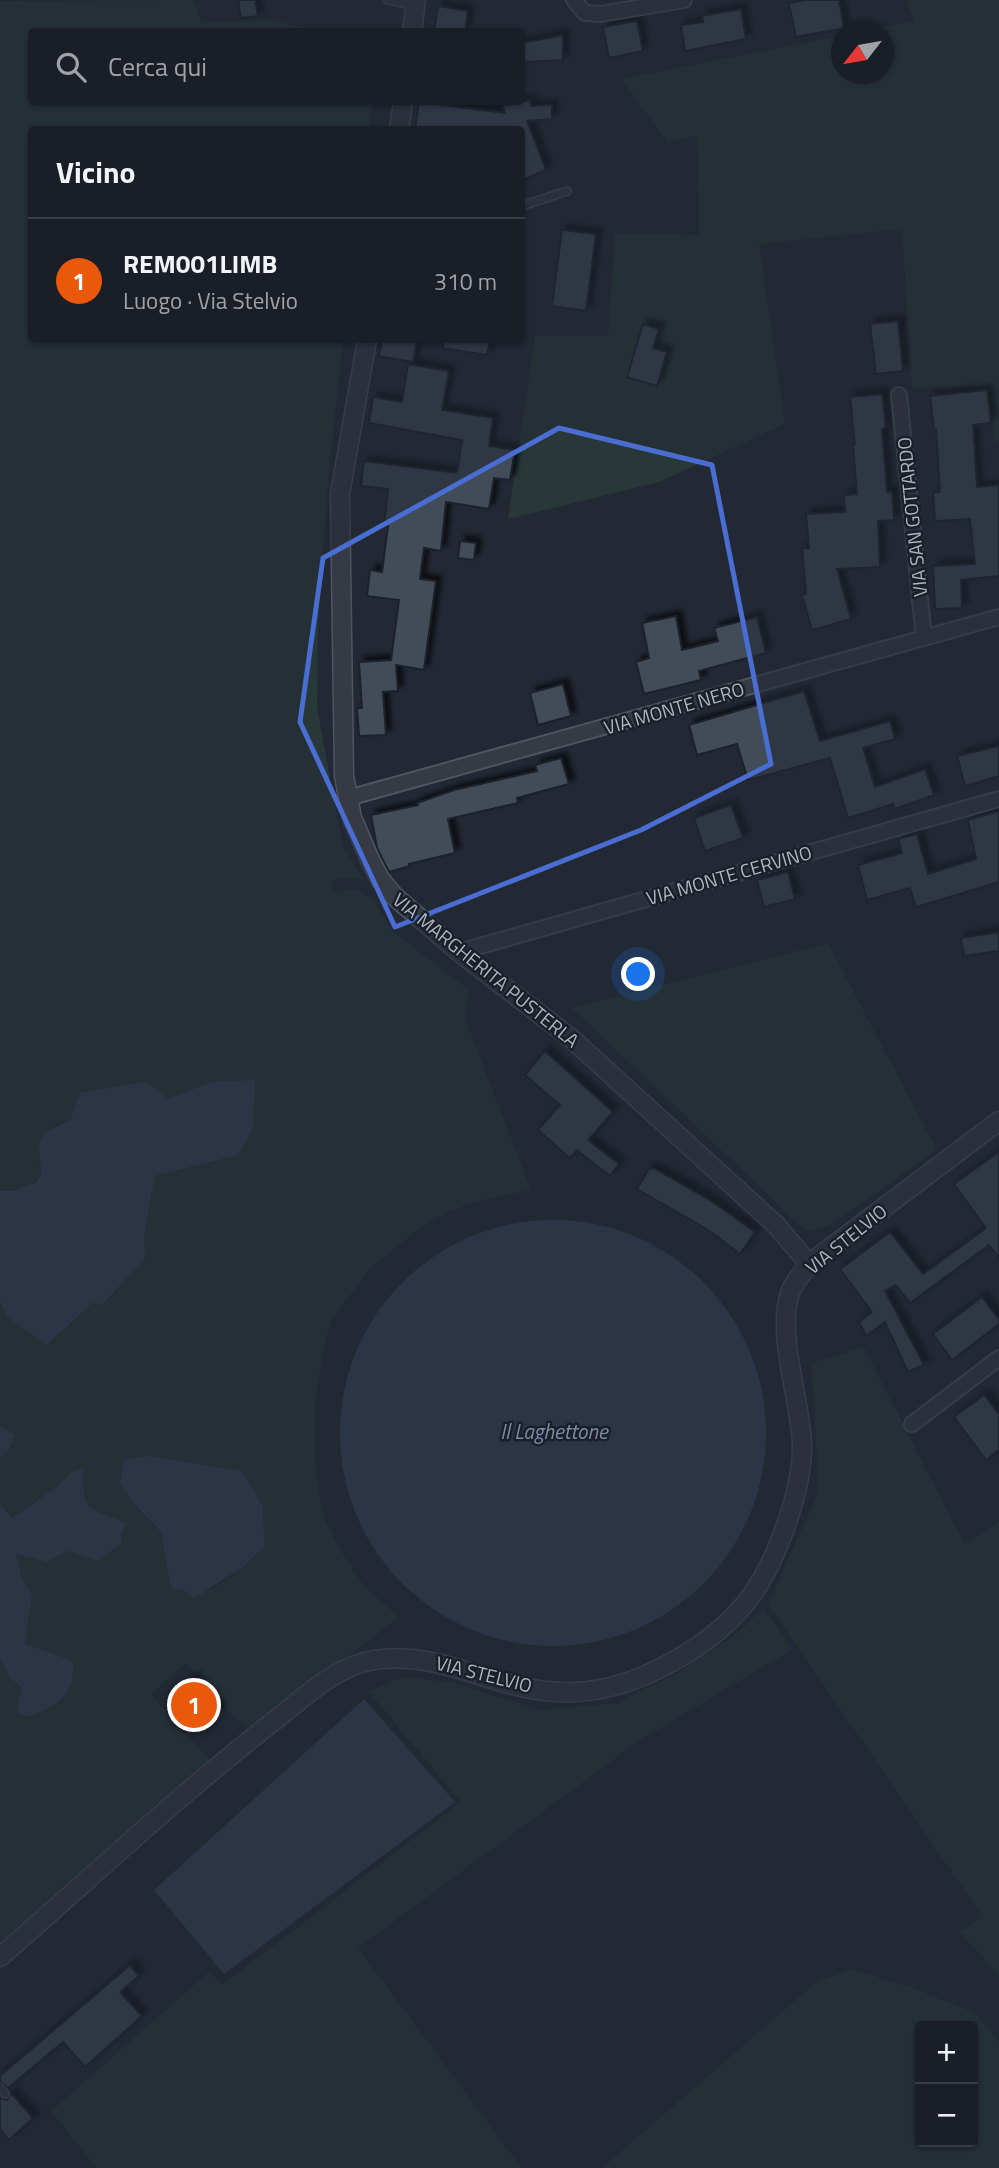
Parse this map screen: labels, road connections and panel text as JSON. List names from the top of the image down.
{
  "streets": {
    "street": [
      "VIA SAN GOTTARDO",
      "VIA MONTE NERO",
      "VIA MONTE CERVINO",
      "VIA MARGHERITA PUSTERLA",
      "VIA STELVIO"
    ]
  },
  "crossings": [
    ["VIA SAN GOTTARDO", "VIA MONTE NERO"],
    ["VIA MONTE NERO", "VIA MARGHERITA PUSTERLA"],
    ["VIA MONTE CERVINO", "VIA MARGHERITA PUSTERLA"],
    ["VIA MARGHERITA PUSTERLA", "VIA STELVIO"]
  ],
  "water": ["Il Laghettone"],
  "north": "bottom left",
  "page": {
    "search": "Cerca qui",
    "heading": "Vicino",
    "list": [
      {
        "mark": "1",
        "name": "REM001LIMB",
        "note": "Luogo · Via Stelvio",
        "value": "310 m"
      }
    ],
    "pins": "1",
    "map_buttons": ["+", "−"]
  }
}
